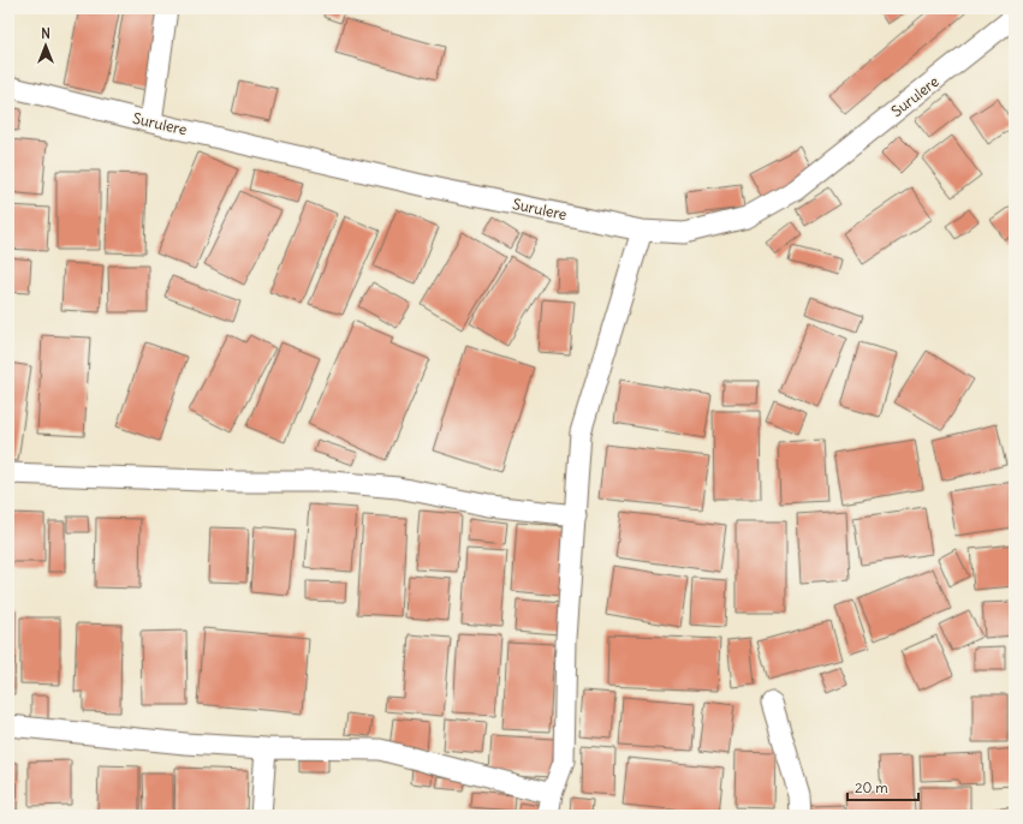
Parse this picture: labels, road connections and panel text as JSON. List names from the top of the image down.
{
  "streets": {
    "street": ["Surulere"]
  },
  "scale_bar": "20 m",
  "north": "top"
}
